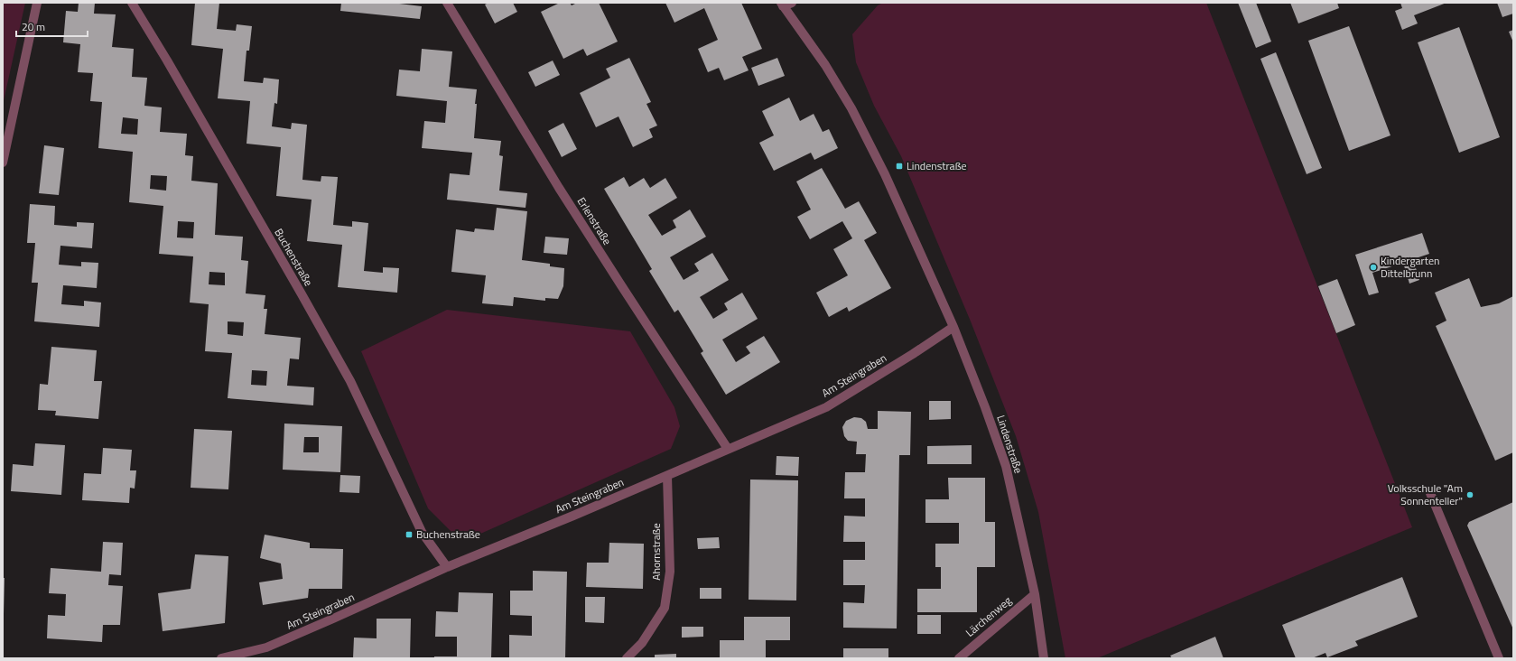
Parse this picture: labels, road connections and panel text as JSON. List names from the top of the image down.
{
  "streets": {
    "street": [
      "Erlenstraße",
      "Buchenstraße",
      "Am Steingraben",
      "Lindenstraße",
      "Ahornstraße",
      "Lärchenweg"
    ]
  },
  "crossings": [
    ["Erlenstraße", "Am Steingraben"],
    ["Buchenstraße", "Am Steingraben"],
    ["Am Steingraben", "Lindenstraße"],
    ["Am Steingraben", "Ahornstraße"],
    ["Lindenstraße", "Lärchenweg"]
  ],
  "places": {
    "transit": ["Lindenstraße", "Buchenstraße"],
    "other": ["Kindergarten Dittelbrunn", "Volksschule \"Am Sonnenteller\""]
  },
  "scale_bar": "20 m"
}
